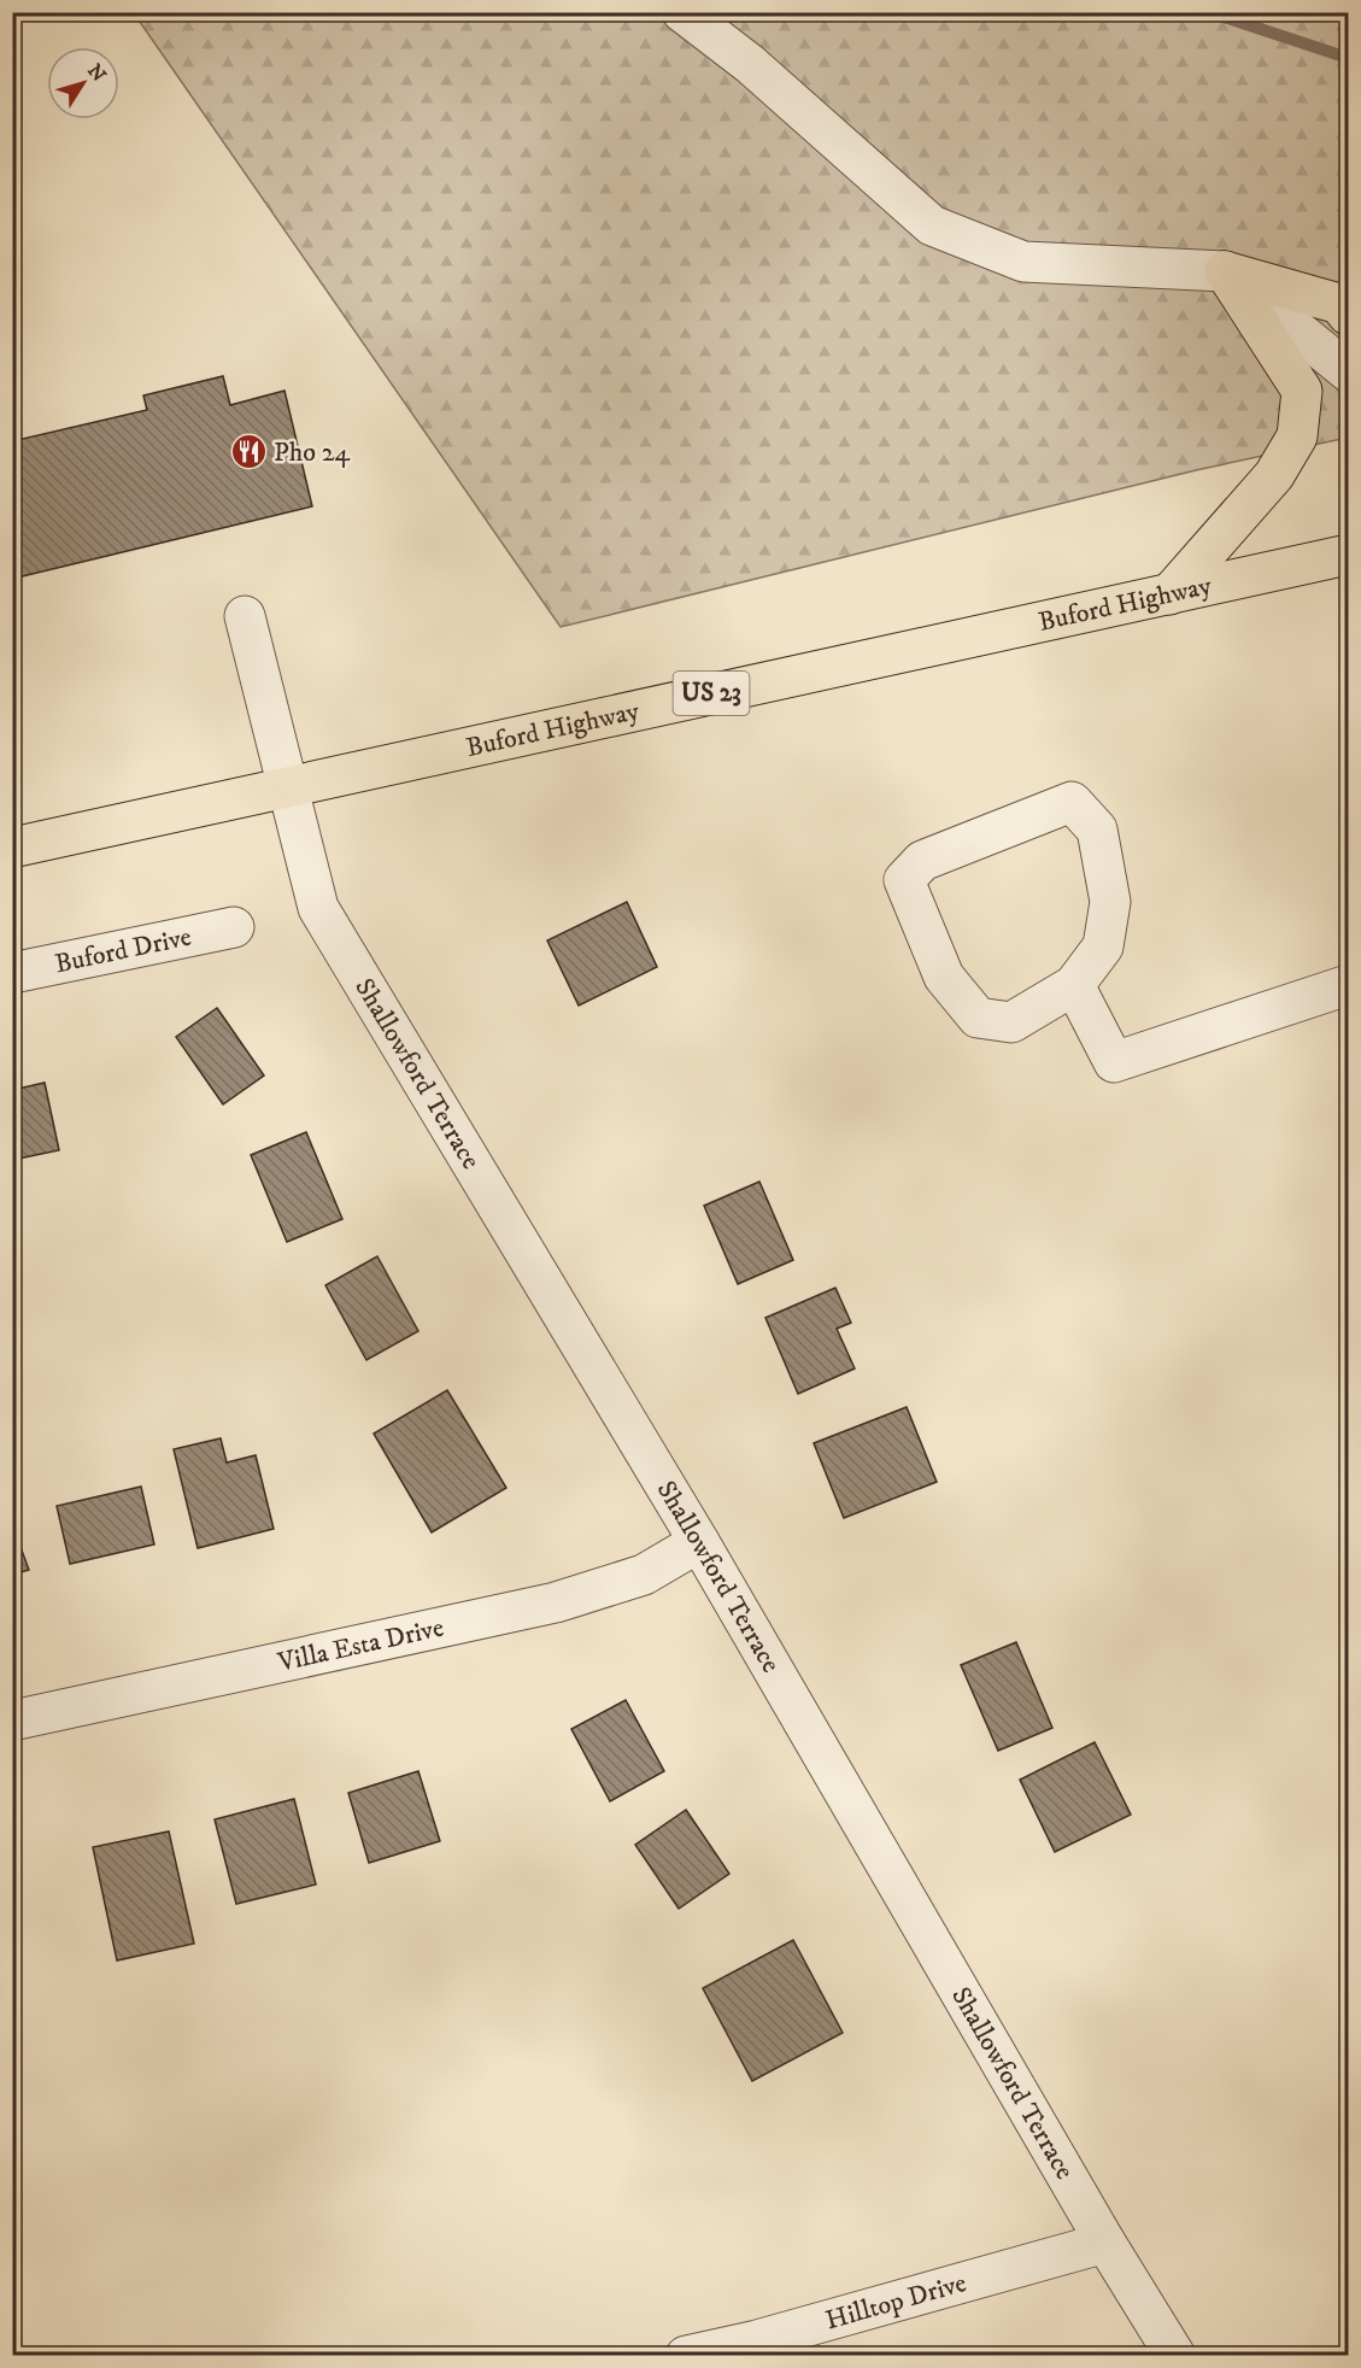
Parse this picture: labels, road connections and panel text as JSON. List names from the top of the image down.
{
  "streets": {
    "main road": ["Buford Highway", "US 23"],
    "street": [
      "Buford Drive",
      "Shallowford Terrace",
      "Villa Esta Drive",
      "Hilltop Drive"
    ]
  },
  "crossings": [
    ["Buford Highway", "Shallowford Terrace"],
    ["Shallowford Terrace", "Villa Esta Drive"],
    ["Shallowford Terrace", "Hilltop Drive"]
  ],
  "places": {
    "restaurant": ["Pho 24"]
  },
  "north": "top right"
}
